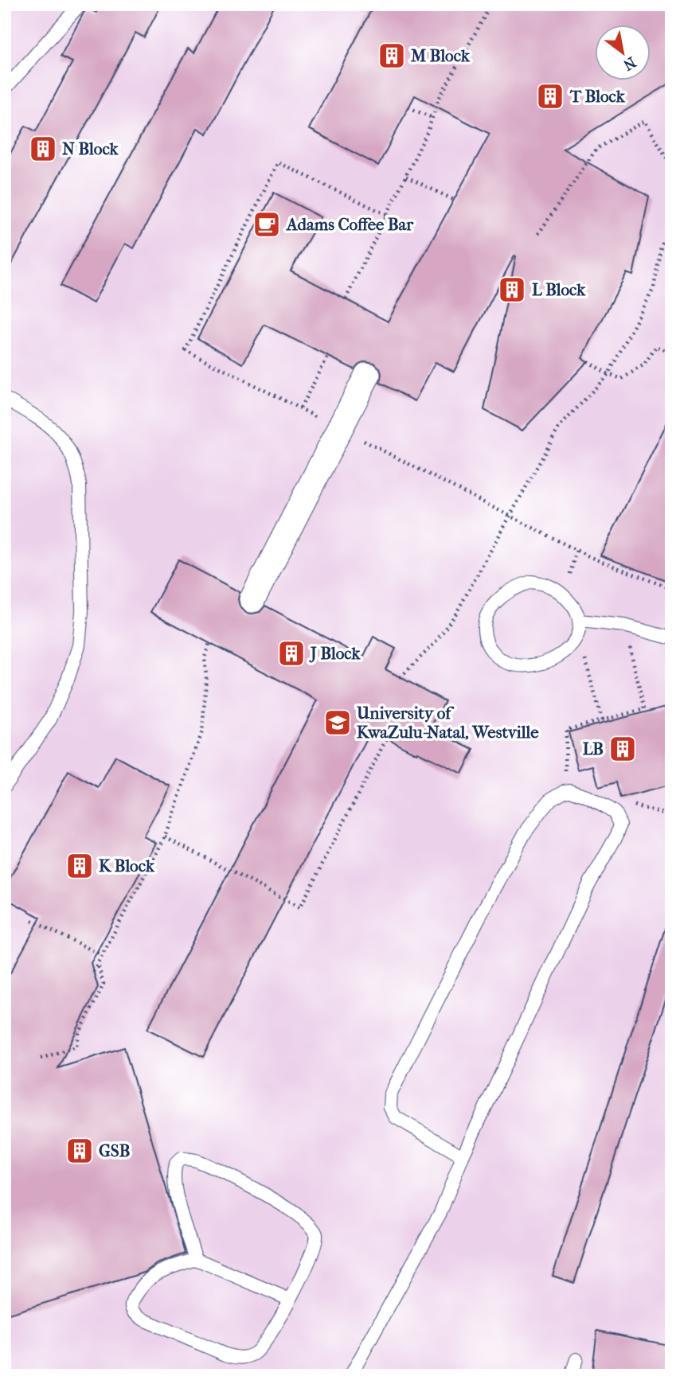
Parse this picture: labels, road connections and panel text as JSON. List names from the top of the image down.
{
  "places": {
    "building": [
      "M Block",
      "T Block",
      "N Block",
      "L Block",
      "J Block",
      "LB",
      "K Block",
      "GSB"
    ],
    "cafe": ["Adams Coffee Bar"],
    "school or university": ["University of KwaZulu-Natal, Westville"]
  },
  "north": "bottom right"
}
